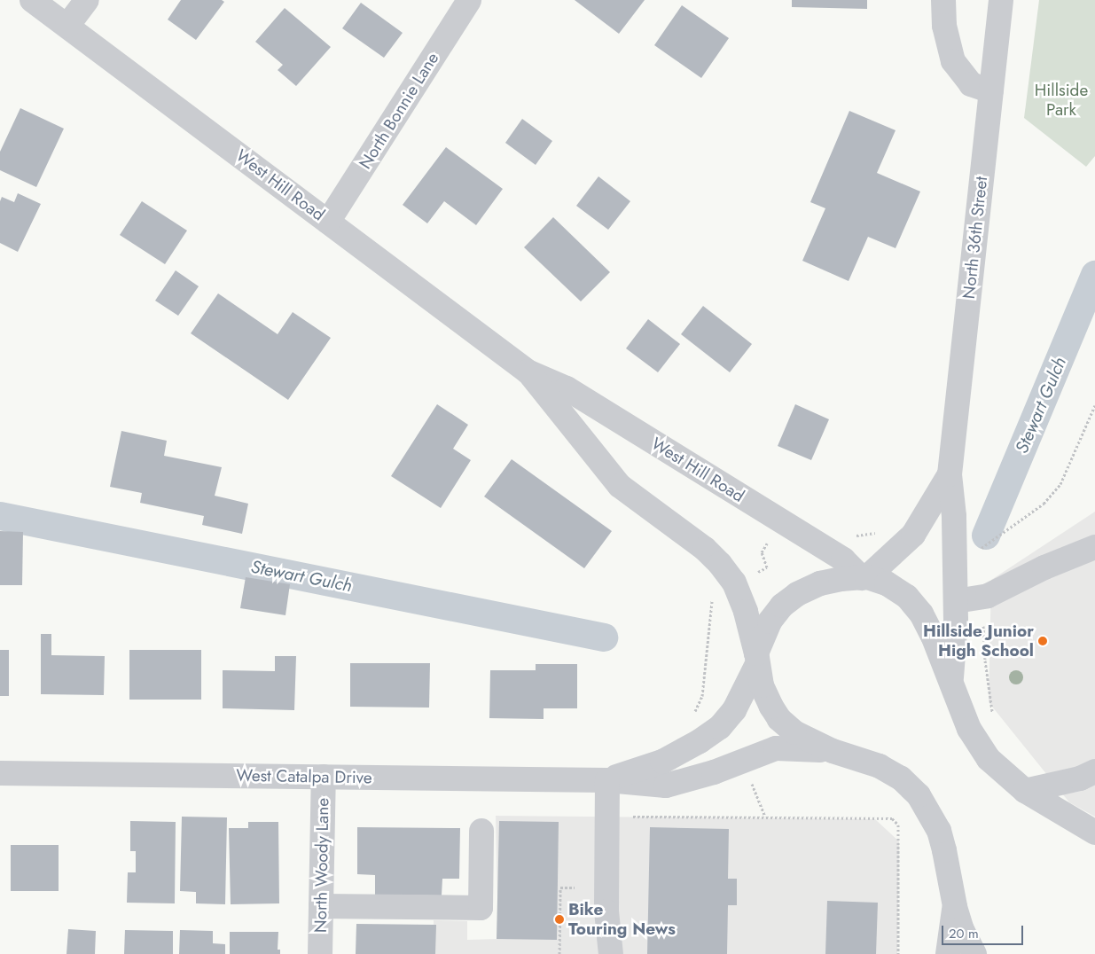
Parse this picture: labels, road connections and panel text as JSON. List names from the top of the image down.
{
  "streets": {
    "street": [
      "North Bonnie Lane",
      "West Hill Road",
      "North 36th Street",
      "West Catalpa Drive",
      "North Woody Lane"
    ]
  },
  "crossings": [
    ["North Bonnie Lane", "West Hill Road"],
    ["West Hill Road", "North 36th Street"],
    ["West Hill Road", "West Catalpa Drive"],
    ["North 36th Street", "West Catalpa Drive"],
    ["West Catalpa Drive", "North Woody Lane"]
  ],
  "water": ["Stewart Gulch"],
  "parks": ["Hillside Park"],
  "places": ["Hillside Junior High School", "Bike Touring News"],
  "scale_bar": "20 m"
}
